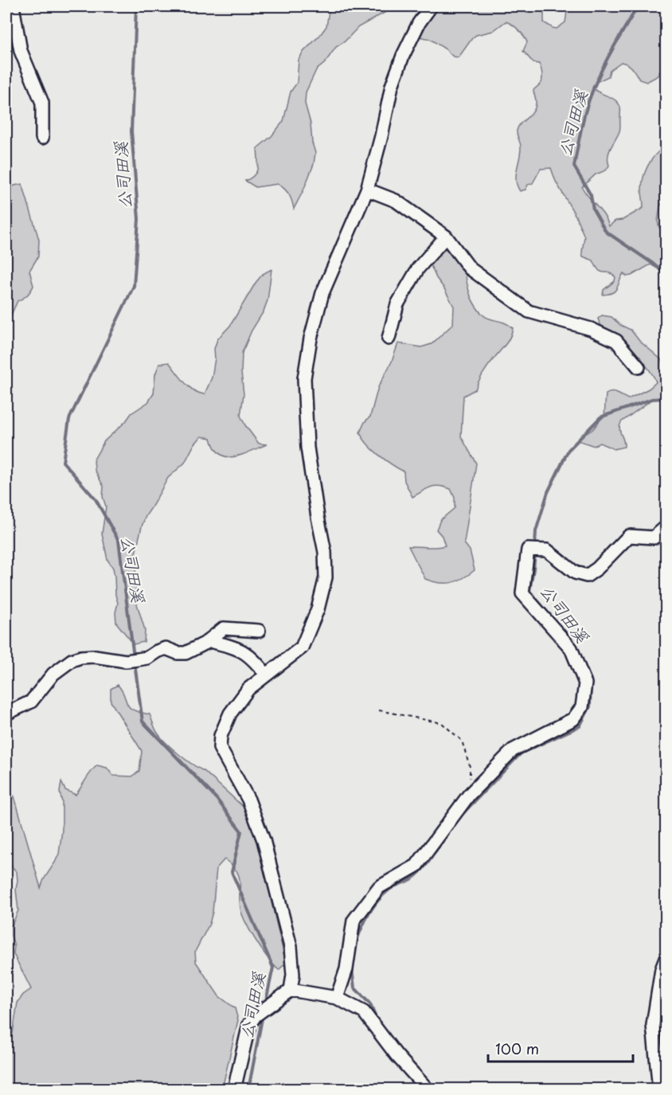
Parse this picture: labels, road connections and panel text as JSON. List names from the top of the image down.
{
  "water": ["公司田溪"],
  "scale_bar": "100 m"
}
